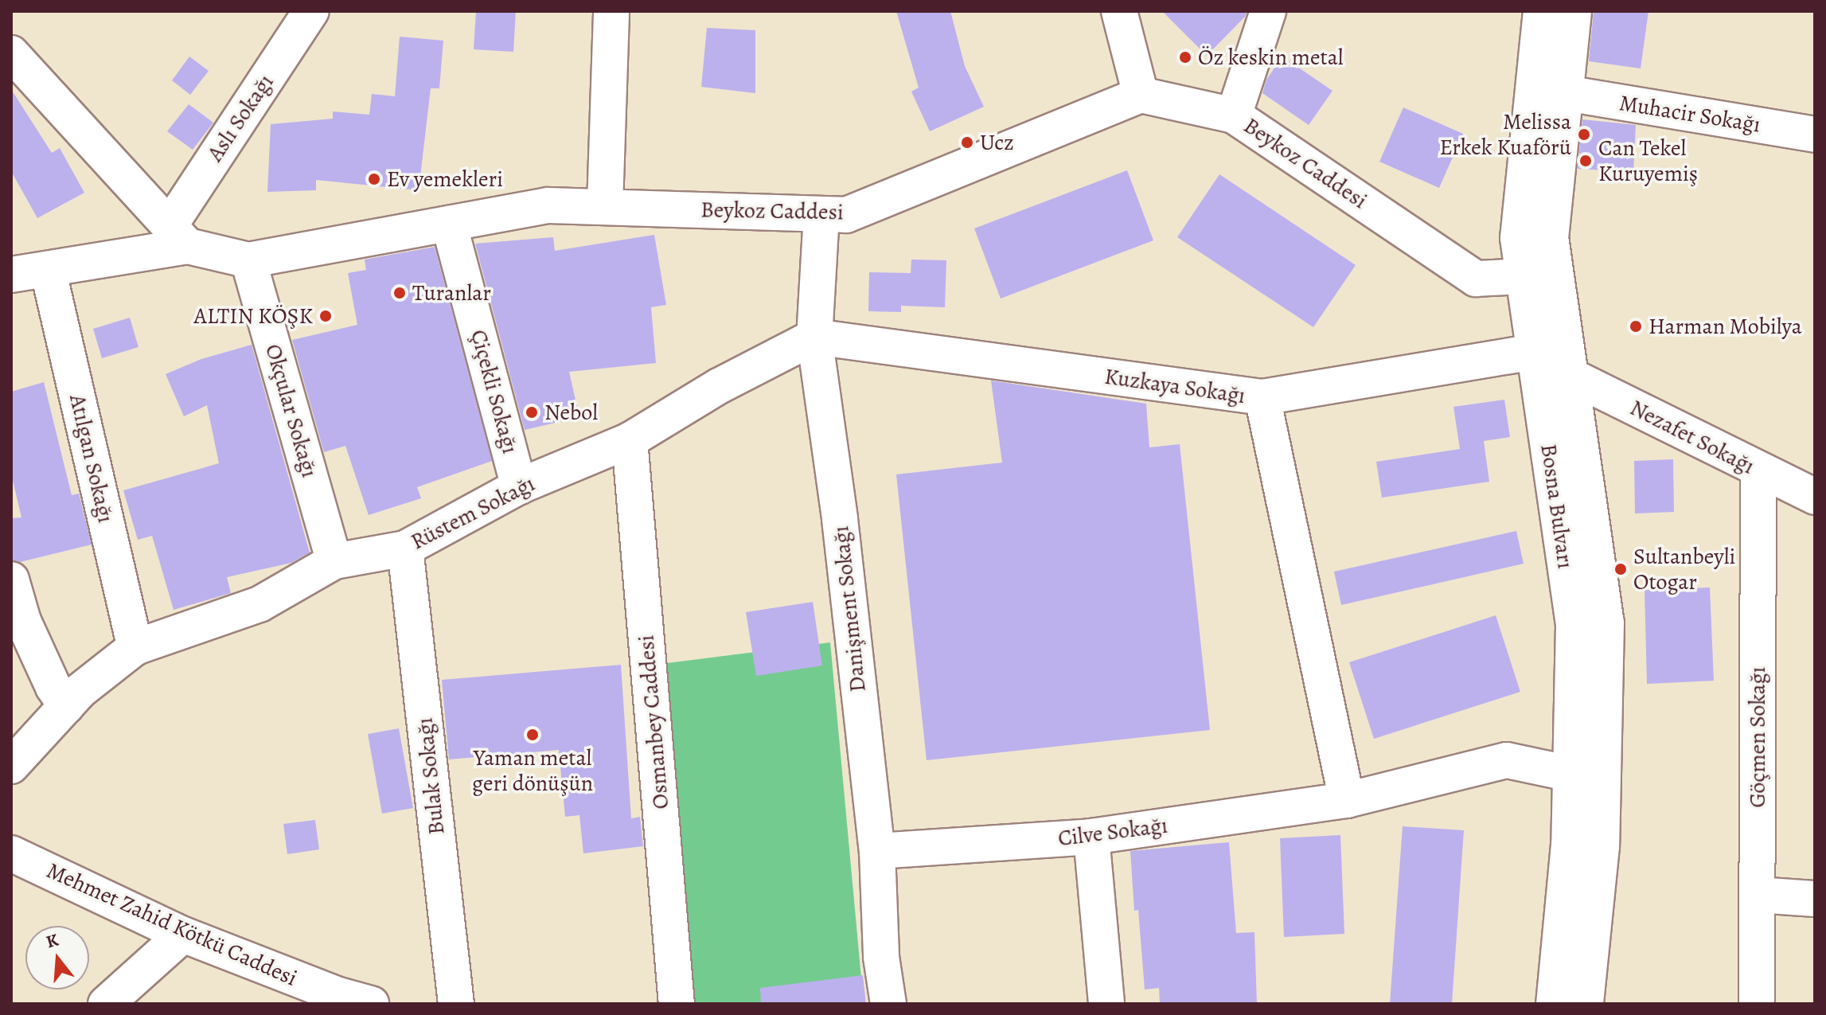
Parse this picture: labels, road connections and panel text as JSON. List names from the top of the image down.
{
  "streets": {
    "street": [
      "Muhacir Sokağı",
      "Aslı Sokağı",
      "Beykoz Caddesi",
      "Kuzkaya Sokağı",
      "Çiçekli Sokağı",
      "Okçular Sokağı",
      "Nezafet Sokağı",
      "Atılgan Sokağı",
      "Bosna Bulvarı",
      "Rüstem Sokağı",
      "Danişment Sokağı",
      "Osmanbey Caddesi",
      "Göçmen Sokağı",
      "Bulak Sokağı",
      "Cilve Sokağı",
      "Mehmet Zahid Kötkü Caddesi"
    ]
  },
  "crossings": [
    ["Muhacir Sokağı", "Bosna Bulvarı"],
    ["Aslı Sokağı", "Beykoz Caddesi"],
    ["Beykoz Caddesi", "Çiçekli Sokağı"],
    ["Beykoz Caddesi", "Okçular Sokağı"],
    ["Beykoz Caddesi", "Atılgan Sokağı"],
    ["Beykoz Caddesi", "Bosna Bulvarı"],
    ["Beykoz Caddesi", "Danişment Sokağı"],
    ["Kuzkaya Sokağı", "Bosna Bulvarı"],
    ["Kuzkaya Sokağı", "Rüstem Sokağı"],
    ["Kuzkaya Sokağı", "Danişment Sokağı"],
    ["Çiçekli Sokağı", "Rüstem Sokağı"],
    ["Okçular Sokağı", "Rüstem Sokağı"],
    ["Nezafet Sokağı", "Bosna Bulvarı"],
    ["Nezafet Sokağı", "Göçmen Sokağı"],
    ["Atılgan Sokağı", "Rüstem Sokağı"],
    ["Bosna Bulvarı", "Cilve Sokağı"],
    ["Rüstem Sokağı", "Danişment Sokağı"],
    ["Rüstem Sokağı", "Osmanbey Caddesi"],
    ["Rüstem Sokağı", "Bulak Sokağı"],
    ["Danişment Sokağı", "Cilve Sokağı"]
  ],
  "places": [
    "Öz keskin metal",
    "Melissa Erkek Kuaförü",
    "Ucz",
    "Can Tekel Kuruyemiş",
    "Ev yemekleri",
    "Turanlar",
    "ALTIN KÖŞK",
    "Harman Mobilya",
    "Nebol",
    "Sultanbeyli Otogar",
    "Yaman metal geri dönüşün"
  ],
  "north": "top"
}
